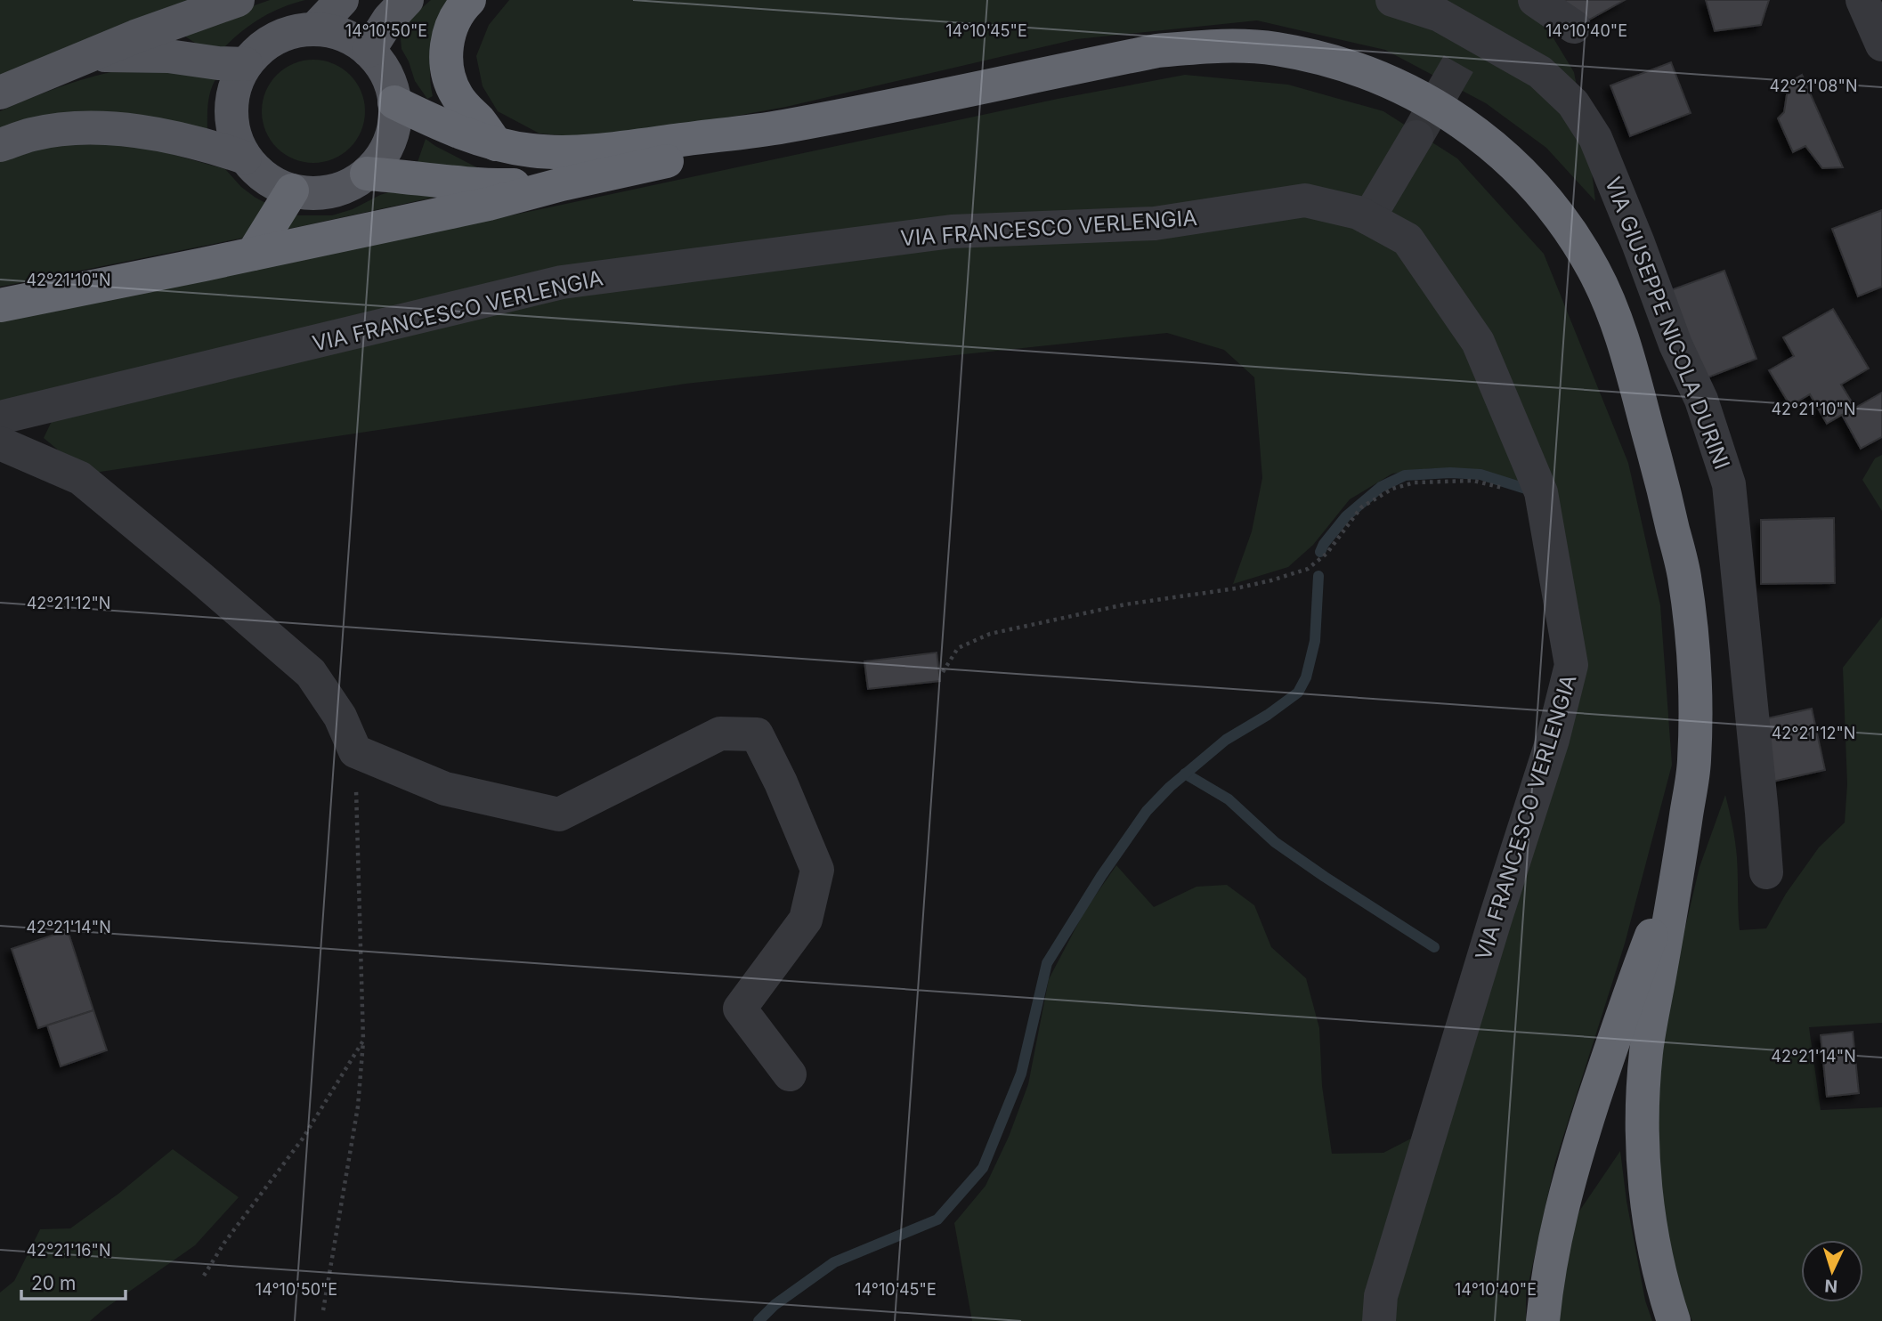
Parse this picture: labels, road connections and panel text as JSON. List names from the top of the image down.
{
  "streets": {
    "street": ["VIA FRANCESCO VERLENGIA", "VIA GIUSEPPE NICOLA DURINI"]
  },
  "scale_bar": "20 m",
  "north": "bottom",
  "coordinates": [
    "14°10'50\"E",
    "14°10'45\"E",
    "14°10'40\"E",
    "42°21'08\"N",
    "42°21'10\"N",
    "42°21'12\"N",
    "42°21'14\"N",
    "42°21'16\"N"
  ]
}
